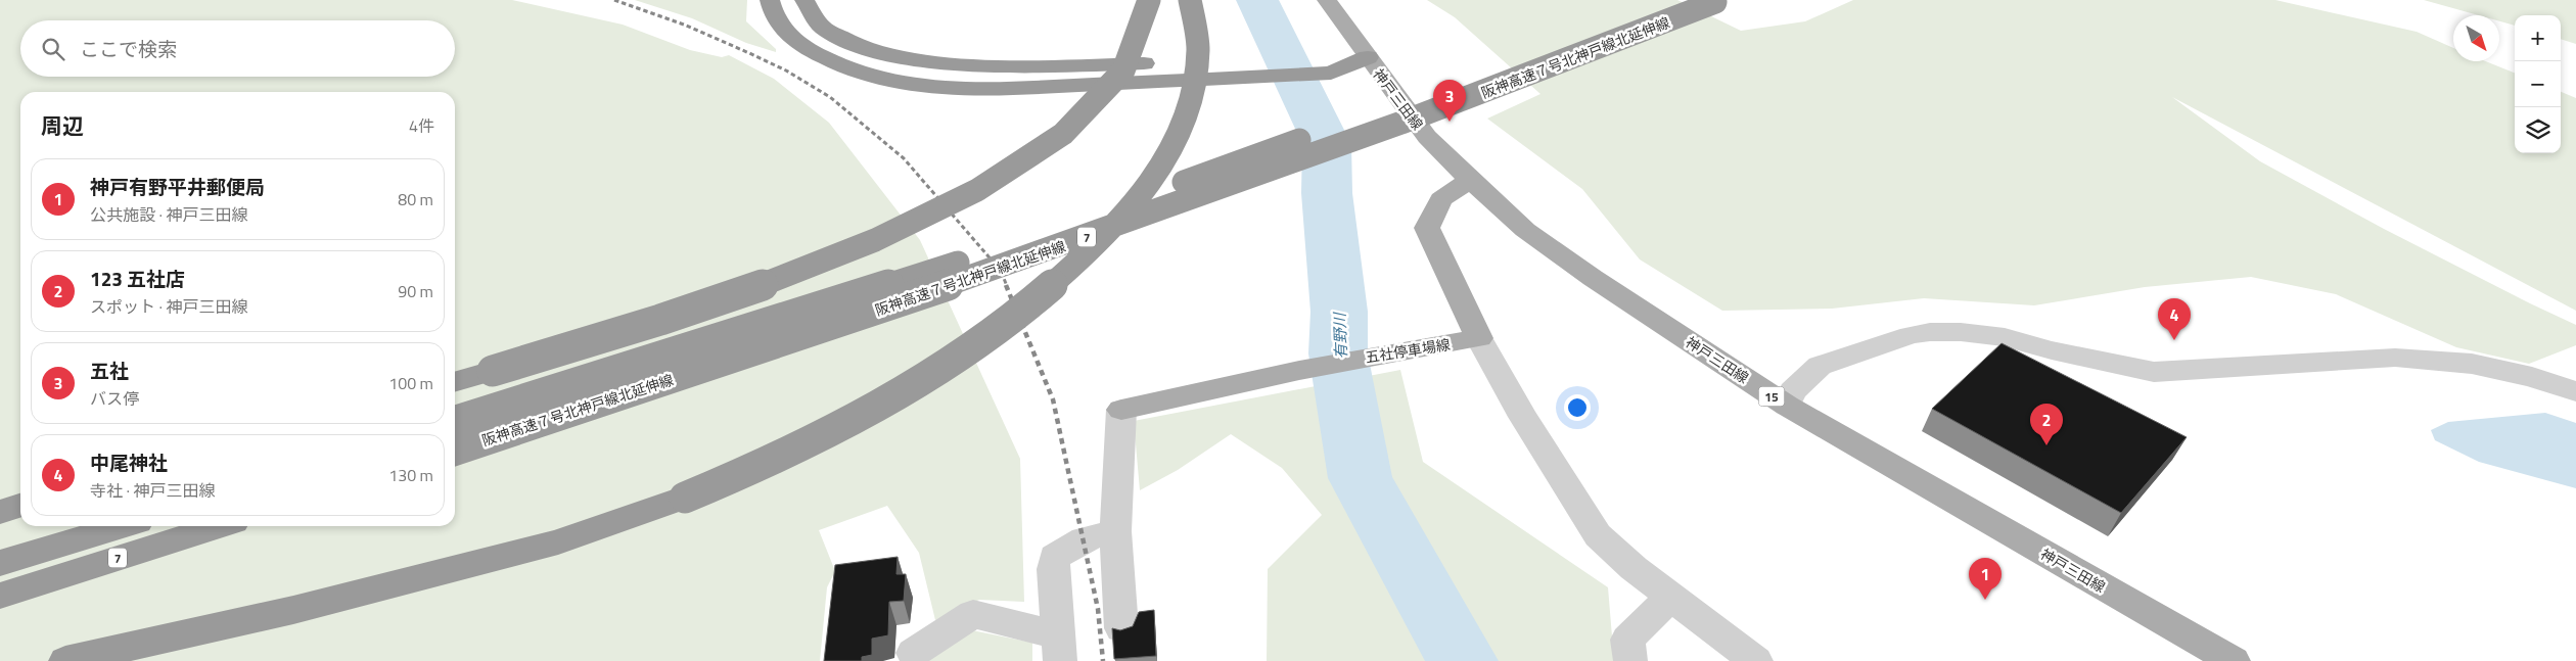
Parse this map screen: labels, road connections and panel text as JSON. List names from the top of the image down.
{
  "streets": {
    "highway": ["阪神高速７号北神戸線北延伸線", "7"],
    "main road": ["神戸三田線", "五社停車場線", "15"]
  },
  "water": ["有野川"],
  "north": "bottom right",
  "page": {
    "map_buttons": ["+", "−"],
    "search": "ここで検索",
    "pins": [
      "3",
      "4",
      "2",
      "1"
    ],
    "heading": ["周辺", "4件"],
    "list": [
      {
        "mark": "1",
        "name": "神戸有野平井郵便局",
        "note": "公共施設 · 神戸三田線",
        "value": "80 m"
      },
      {
        "mark": "2",
        "name": "123 五社店",
        "note": "スポット · 神戸三田線",
        "value": "90 m"
      },
      {
        "mark": "3",
        "name": "五社",
        "note": "バス停",
        "value": "100 m"
      },
      {
        "mark": "4",
        "name": "中尾神社",
        "note": "寺社 · 神戸三田線",
        "value": "130 m"
      }
    ]
  }
}
